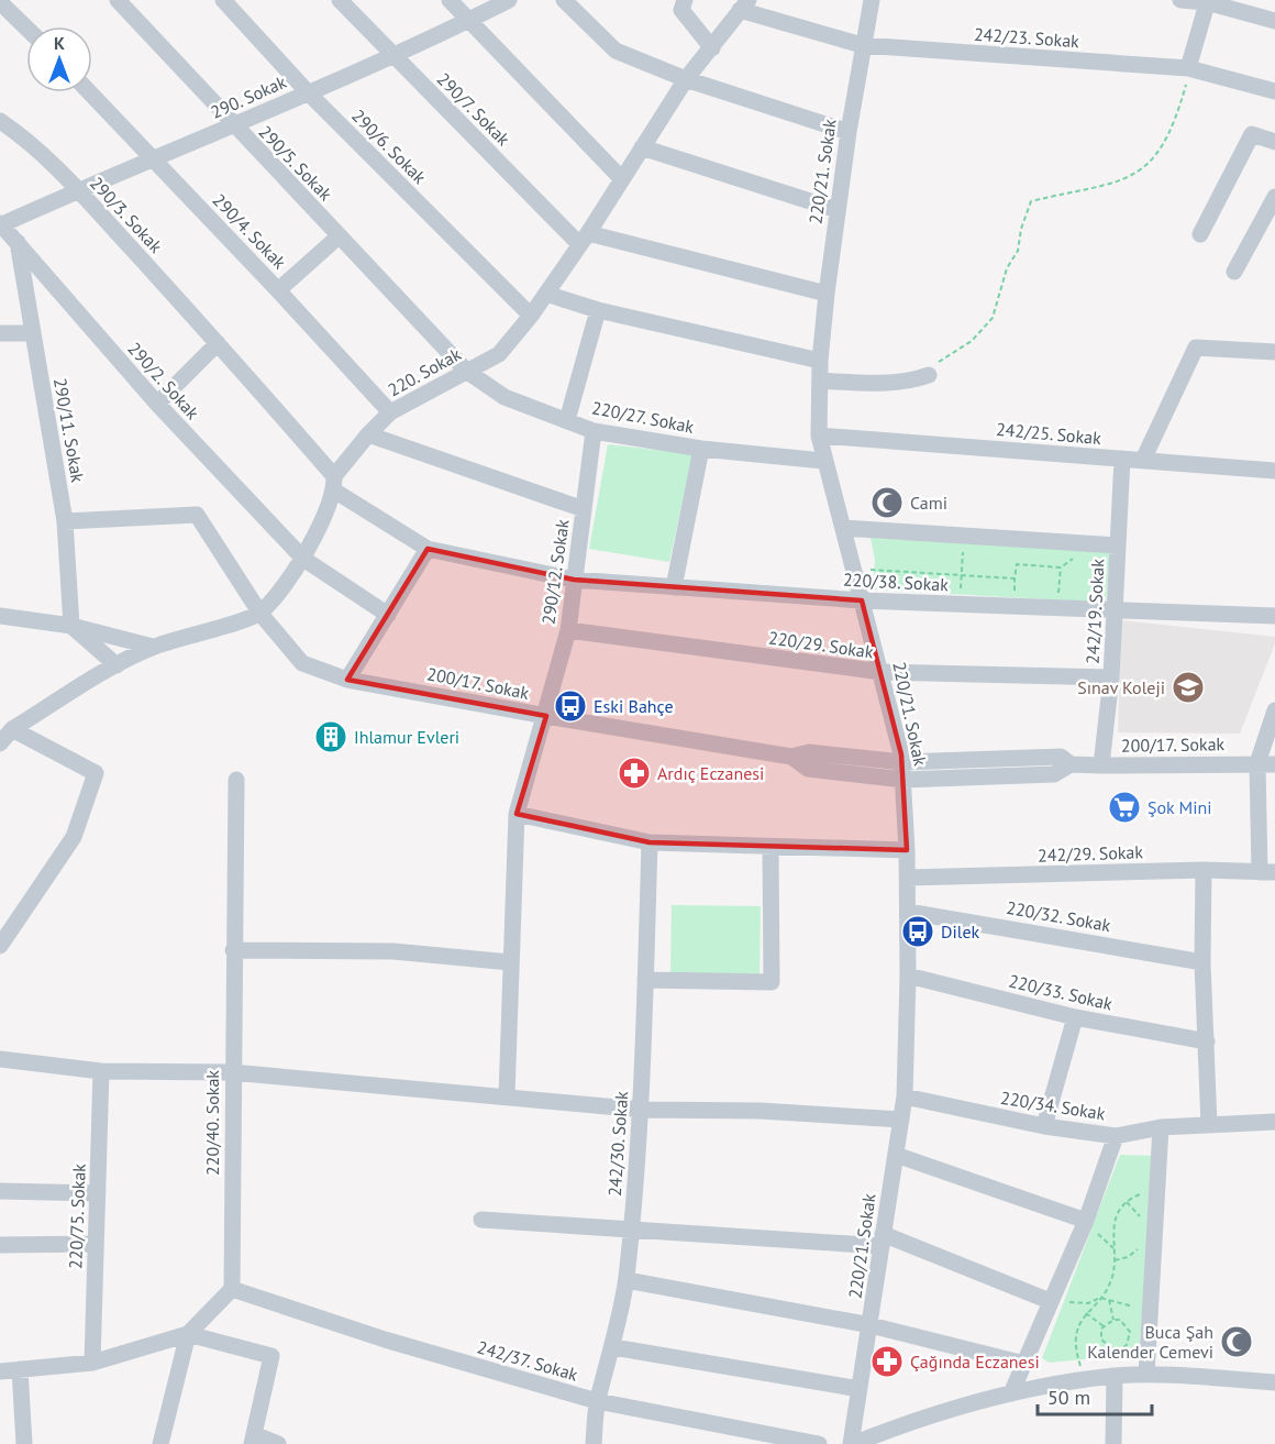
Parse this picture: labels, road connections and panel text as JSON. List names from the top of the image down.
{
  "streets": {
    "street": [
      "242/23. Sokak",
      "290. Sokak",
      "290/7. Sokak",
      "290/6. Sokak",
      "290/5. Sokak",
      "220/21. Sokak",
      "290/3. Sokak",
      "290/4. Sokak",
      "220. Sokak",
      "290/2. Sokak",
      "220/27. Sokak",
      "290/11. Sokak",
      "242/25. Sokak",
      "290/12. Sokak",
      "220/38. Sokak",
      "242/19. Sokak",
      "220/29. Sokak",
      "200/17. Sokak",
      "242/29. Sokak",
      "220/32. Sokak",
      "220/33. Sokak",
      "220/34. Sokak",
      "220/40. Sokak",
      "242/30. Sokak",
      "220/75. Sokak",
      "242/37. Sokak"
    ]
  },
  "crossings": [
    ["242/23. Sokak", "220/21. Sokak"],
    ["242/23. Sokak", "220. Sokak"],
    ["290. Sokak", "290/7. Sokak"],
    ["290. Sokak", "290/6. Sokak"],
    ["290. Sokak", "290/5. Sokak"],
    ["290. Sokak", "290/3. Sokak"],
    ["290. Sokak", "290/4. Sokak"],
    ["290. Sokak", "290/2. Sokak"],
    ["290/7. Sokak", "220. Sokak"],
    ["290/6. Sokak", "220. Sokak"],
    ["290/5. Sokak", "220. Sokak"],
    ["290/5. Sokak", "220/27. Sokak"],
    ["220/21. Sokak", "220/27. Sokak"],
    ["220/21. Sokak", "242/25. Sokak"],
    ["220/21. Sokak", "220/38. Sokak"],
    ["220/21. Sokak", "220/29. Sokak"],
    ["220/21. Sokak", "200/17. Sokak"],
    ["220/21. Sokak", "242/29. Sokak"],
    ["220/21. Sokak", "220/32. Sokak"],
    ["220/21. Sokak", "220/33. Sokak"],
    ["220/21. Sokak", "220/34. Sokak"],
    ["290/3. Sokak", "220. Sokak"],
    ["290/3. Sokak", "220/38. Sokak"],
    ["290/4. Sokak", "220. Sokak"],
    ["220. Sokak", "290/2. Sokak"],
    ["220. Sokak", "220/27. Sokak"],
    ["220. Sokak", "220/38. Sokak"],
    ["220. Sokak", "200/17. Sokak"],
    ["290/2. Sokak", "290/11. Sokak"],
    ["220/27. Sokak", "290/12. Sokak"],
    ["290/11. Sokak", "200/17. Sokak"],
    ["242/25. Sokak", "242/19. Sokak"],
    ["290/12. Sokak", "220/38. Sokak"],
    ["290/12. Sokak", "220/29. Sokak"],
    ["290/12. Sokak", "200/17. Sokak"],
    ["220/38. Sokak", "242/19. Sokak"],
    ["242/19. Sokak", "220/29. Sokak"],
    ["242/19. Sokak", "200/17. Sokak"],
    ["220/40. Sokak", "242/37. Sokak"],
    ["242/30. Sokak", "242/37. Sokak"]
  ],
  "places": {
    "mosque": ["Cami", "Buca Şah Kalender Cemevi"],
    "school or university": ["Sınav Koleji"],
    "bus stop": ["Eski Bahçe", "Dilek"],
    "building": ["Ihlamur Evleri"],
    "pharmacy": ["Ardıç Eczanesi", "Çağında Eczanesi"],
    "supermarket": ["Şok Mini"]
  },
  "scale_bar": "50 m",
  "north": "top"
}
